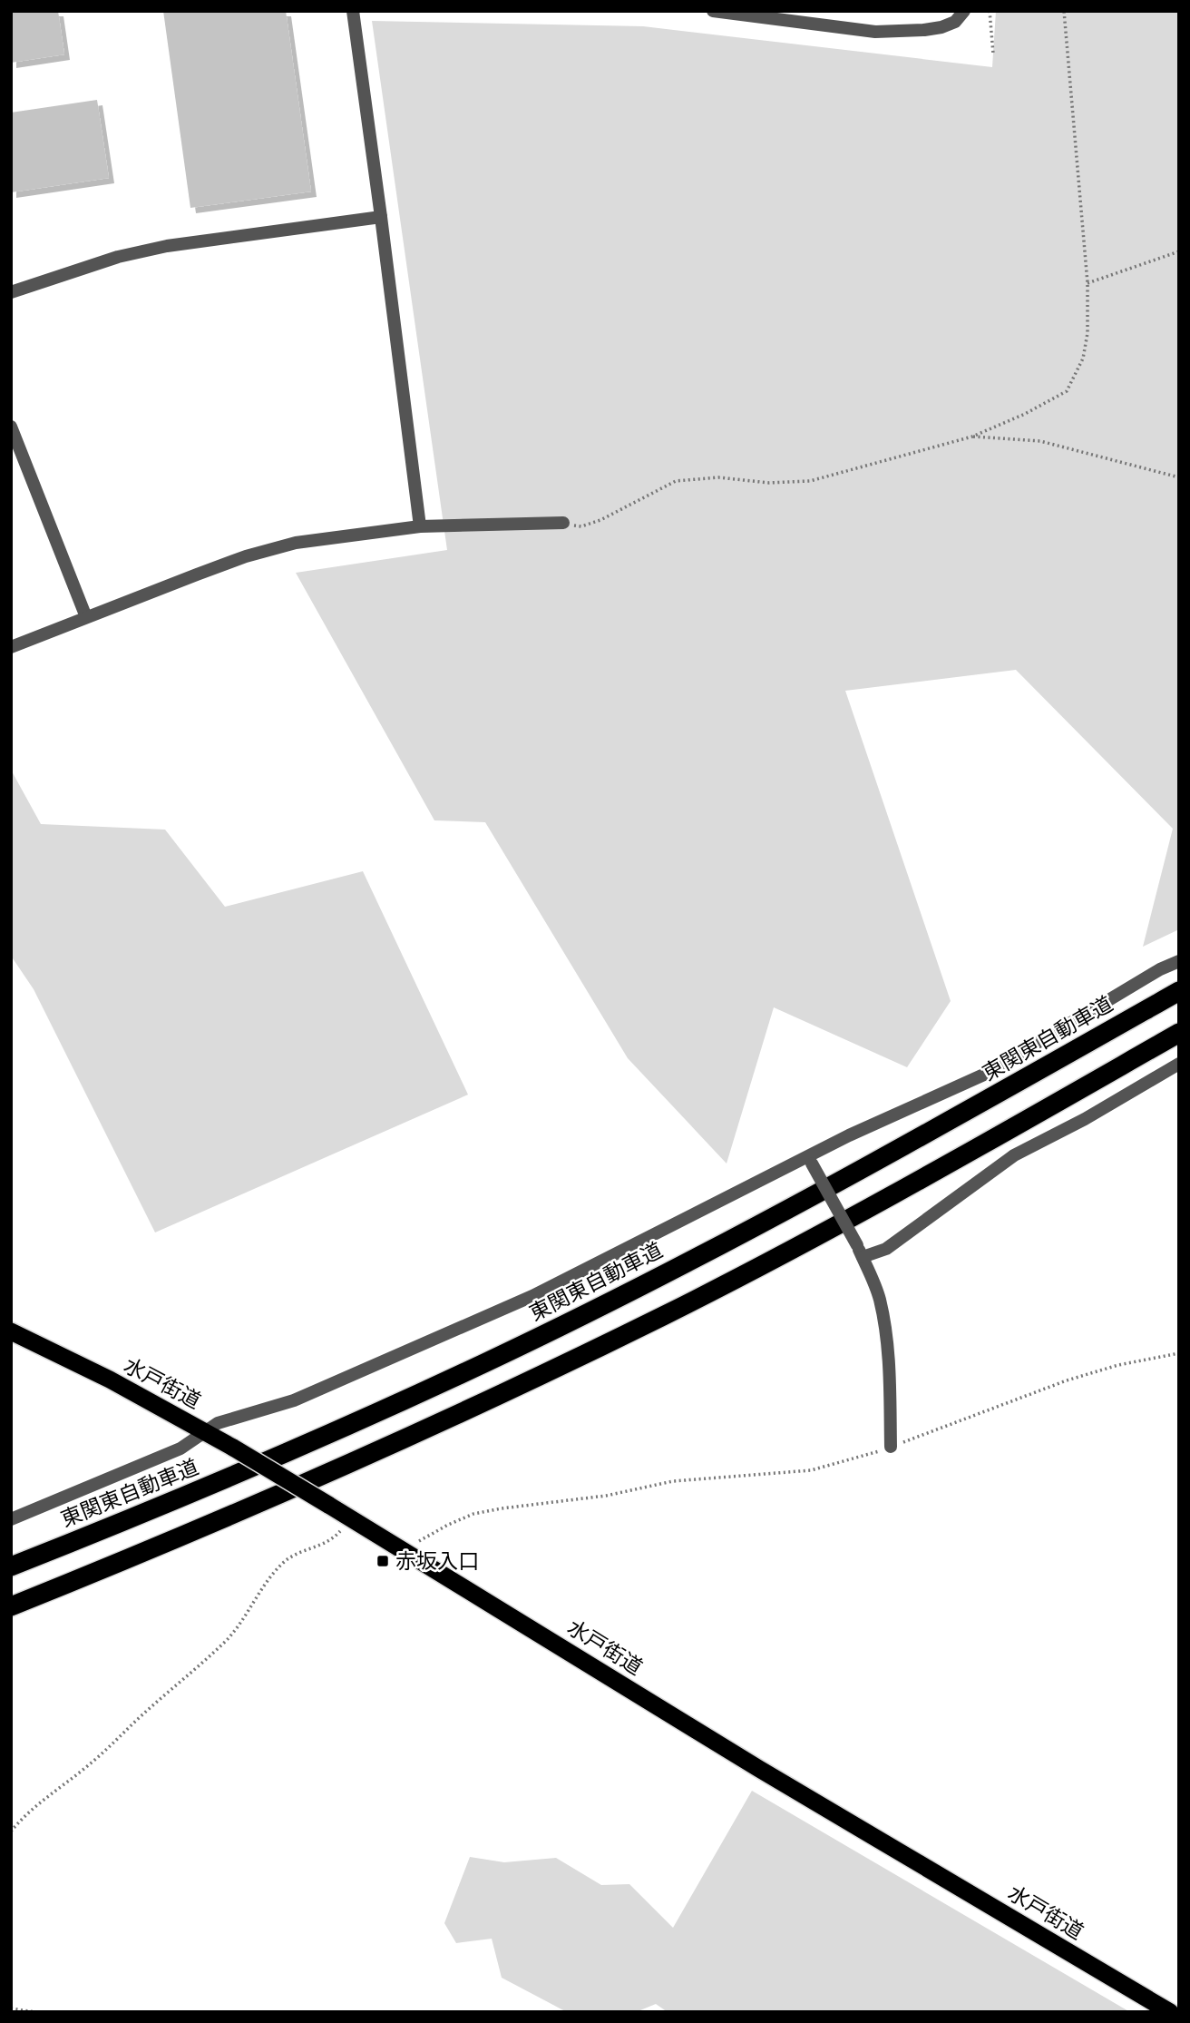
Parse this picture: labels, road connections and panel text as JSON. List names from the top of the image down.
{
  "streets": {
    "highway": ["東関東自動車道", "水戸街道"]
  },
  "places": {
    "transit": ["赤坂入口"]
  }
}
